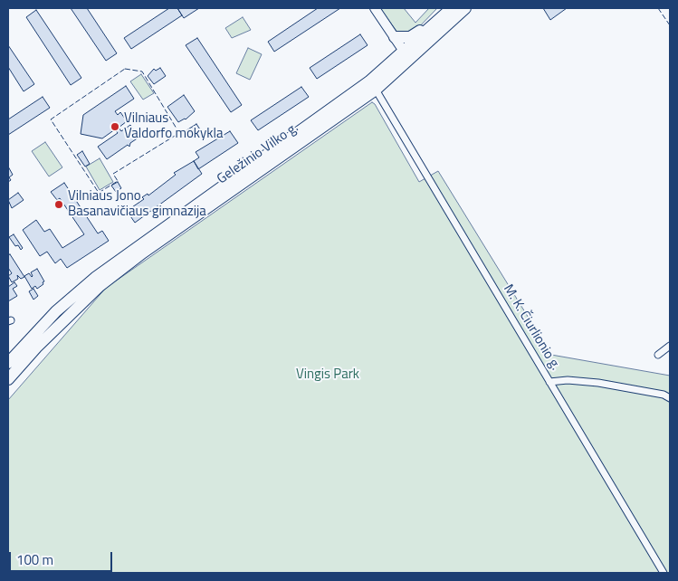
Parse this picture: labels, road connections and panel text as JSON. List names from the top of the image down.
{
  "streets": {
    "highway": ["Geležinio Vilko g."],
    "street": ["M. K. Čiurlionio g."]
  },
  "crossings": [
    ["Geležinio Vilko g.", "M. K. Čiurlionio g."]
  ],
  "parks": ["Vingis Park"],
  "places": ["Vilniaus Valdorfo mokykla", "Vilniaus Jono Basanavičiaus gimnazija"],
  "scale_bar": "100 m"
}
